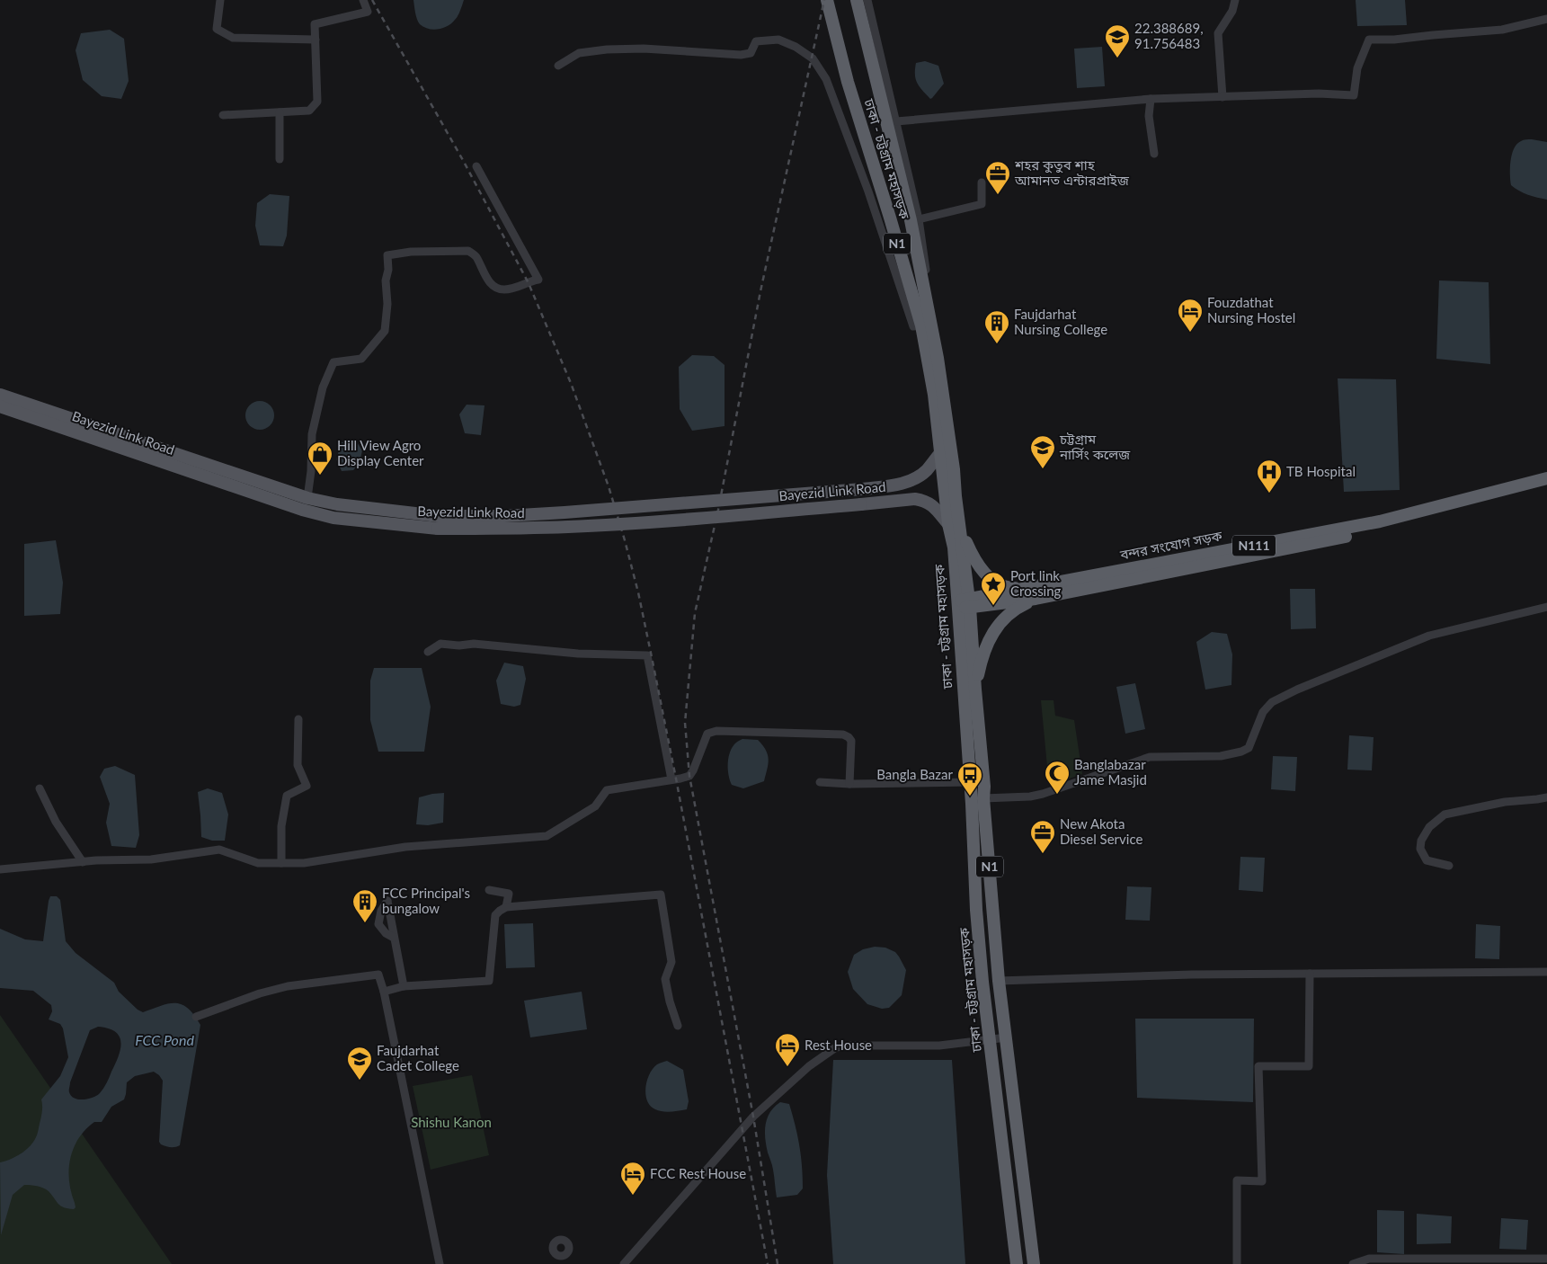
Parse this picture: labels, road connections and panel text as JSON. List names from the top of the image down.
{
  "streets": {
    "highway": [
      "ঢাকা - চট্টগ্রাম মহাসড়ক",
      "N1",
      "বন্দর সংযোগ সড়ক",
      "N111"
    ],
    "main road": ["Bayezid Link Road"]
  },
  "crossings": [
    ["ঢাকা - চট্টগ্রাম মহাসড়ক", "Bayezid Link Road"],
    ["ঢাকা - চট্টগ্রাম মহাসড়ক", "বন্দর সংযোগ সড়ক"]
  ],
  "water": ["FCC Pond"],
  "parks": ["Shishu Kanon"],
  "places": {
    "school or university": ["22.388689, 91.756483", "চট্টগ্রাম নার্সিং কলেজ", "Faujdarhat Cadet College"],
    "office": ["শহর কুতুব শাহ আমানত এন্টারপ্রাইজ", "New Akota Diesel Service"],
    "hotel": ["Fouzdathat Nursing Hostel", "Rest House", "FCC Rest House"],
    "building": ["Faujdarhat Nursing College", "FCC Principal's bungalow"],
    "shop": ["Hill View Agro Display Center"],
    "hospital": ["TB Hospital"],
    "place": ["Port link Crossing"],
    "mosque": ["Banglabazar Jame Masjid"],
    "bus stop": ["Bangla Bazar"]
  }
}
